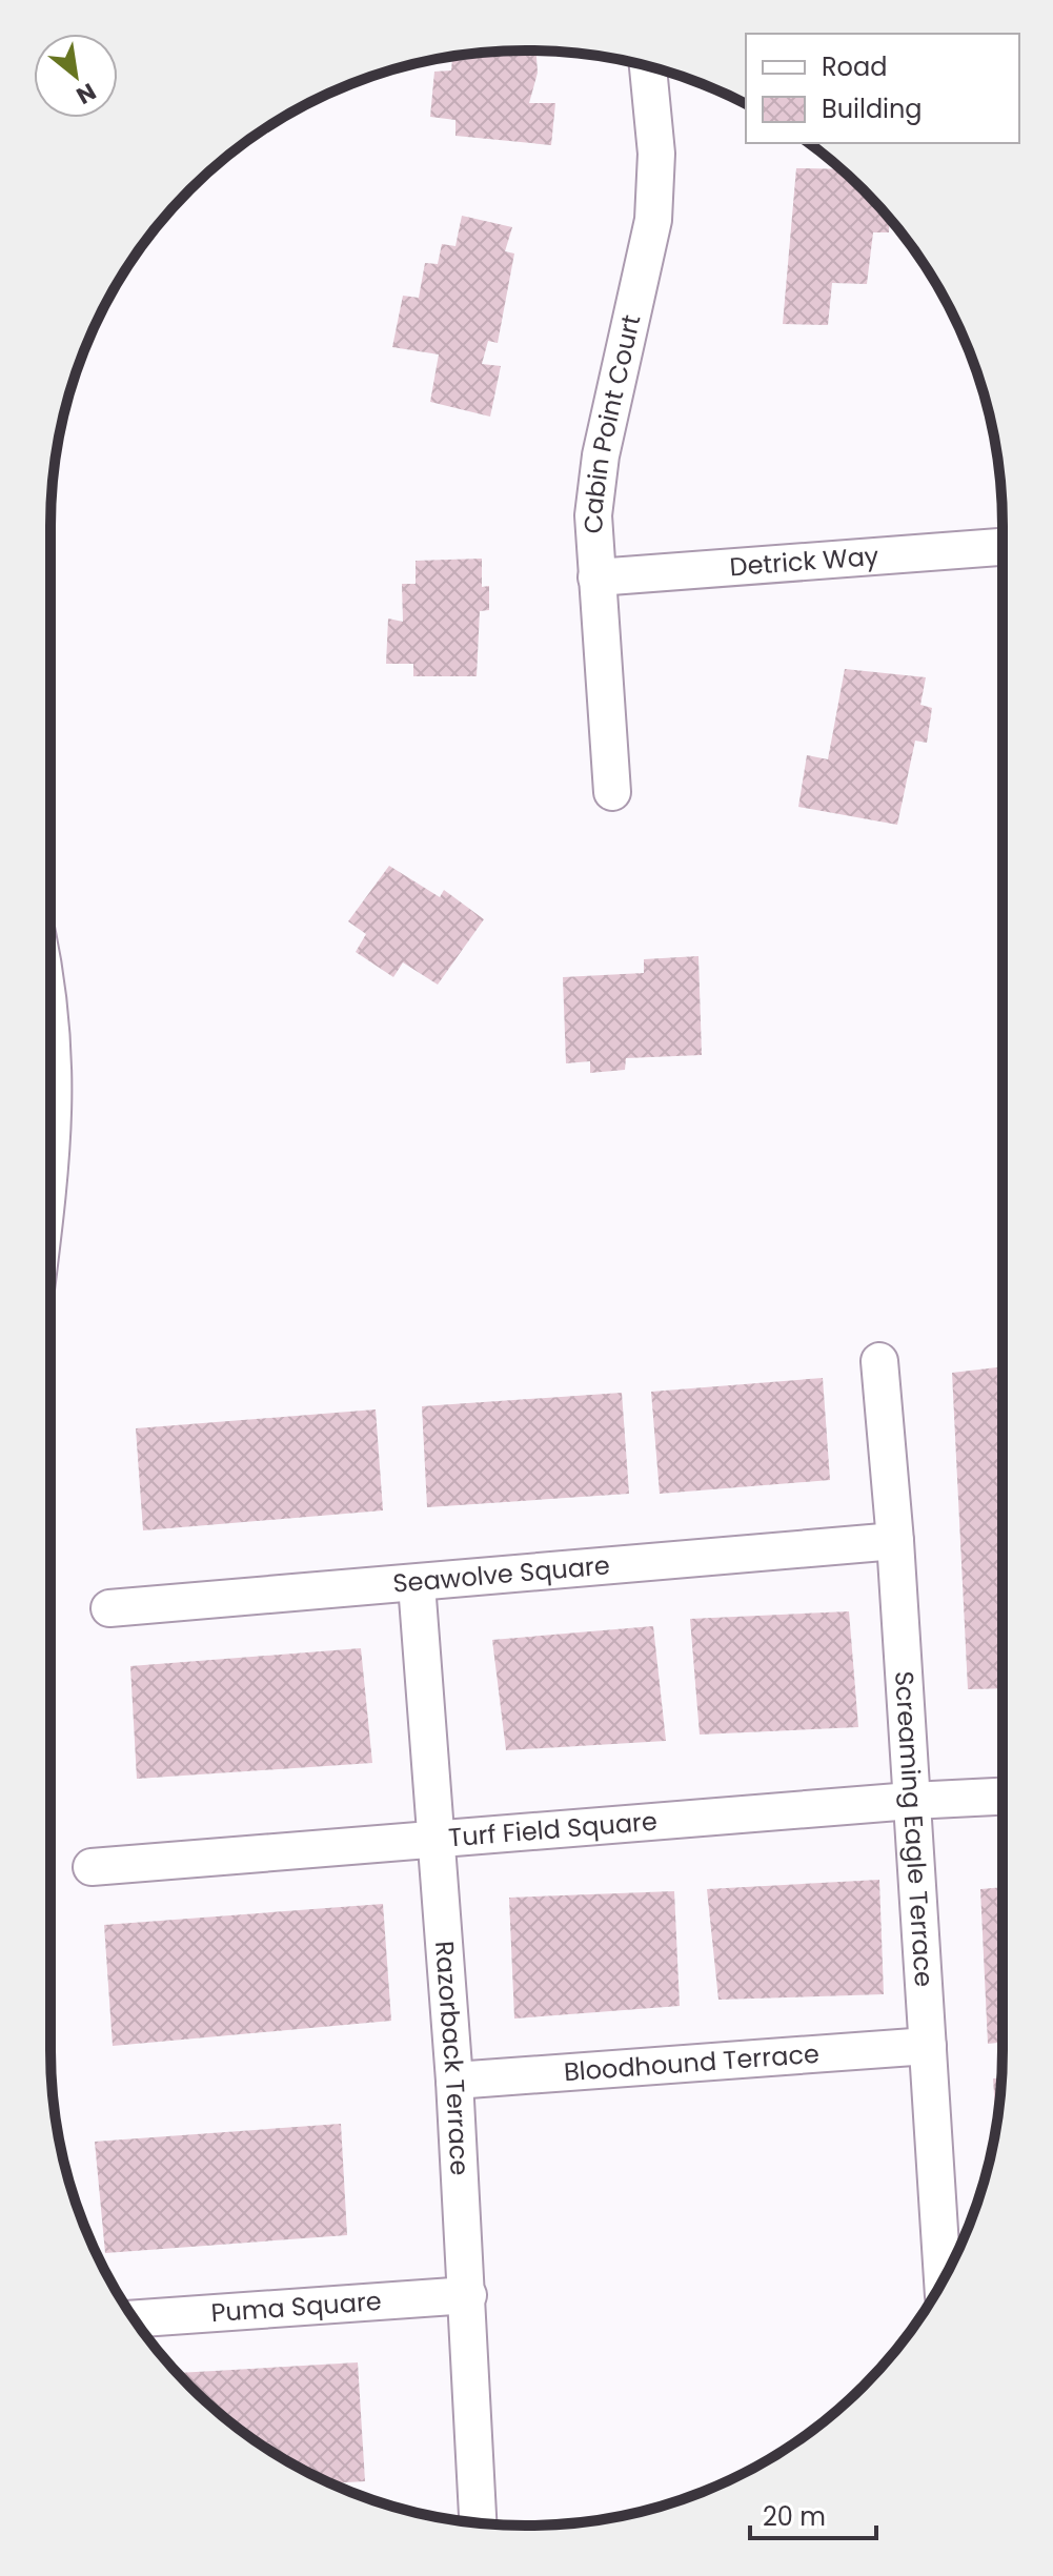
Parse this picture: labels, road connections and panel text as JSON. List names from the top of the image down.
{
  "streets": {
    "street": [
      "Cabin Point Court",
      "Detrick Way",
      "Seawolve Square",
      "Screaming Eagle Terrace",
      "Turf Field Square",
      "Razorback Terrace",
      "Bloodhound Terrace",
      "Puma Square"
    ]
  },
  "crossings": [
    ["Cabin Point Court", "Detrick Way"],
    ["Seawolve Square", "Screaming Eagle Terrace"],
    ["Seawolve Square", "Razorback Terrace"],
    ["Screaming Eagle Terrace", "Turf Field Square"],
    ["Screaming Eagle Terrace", "Bloodhound Terrace"],
    ["Turf Field Square", "Razorback Terrace"],
    ["Razorback Terrace", "Bloodhound Terrace"],
    ["Razorback Terrace", "Puma Square"]
  ],
  "legend": ["Road", "Building"],
  "scale_bar": "20 m",
  "north": "bottom right"
}
